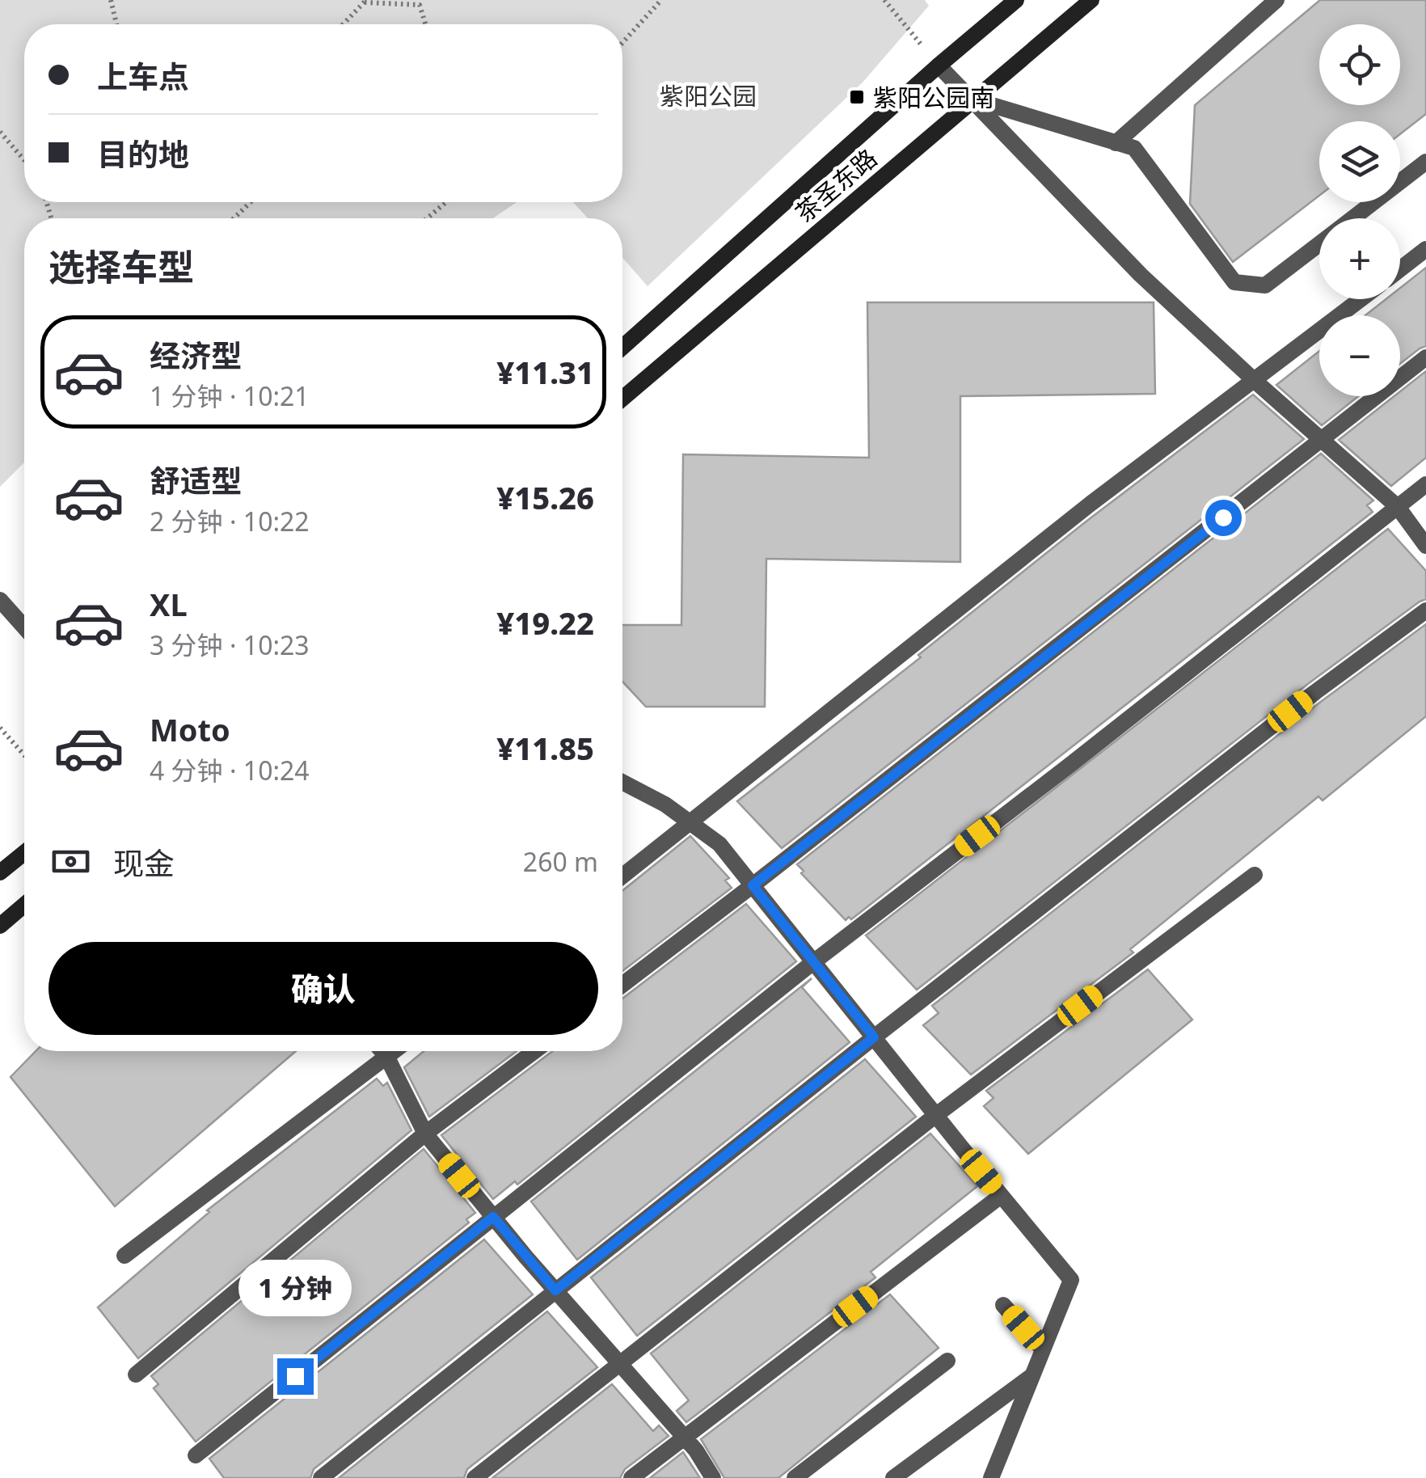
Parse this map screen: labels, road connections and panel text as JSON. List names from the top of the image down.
{
  "streets": {
    "main road": ["茶圣东路"]
  },
  "parks": ["紫阳公园"],
  "places": {
    "transit": ["紫阳公园南"]
  },
  "page": {
    "map_buttons": ["+", "−"],
    "banner": ["上车点", "目的地"],
    "heading": "选择车型",
    "list": [
      {
        "name": "经济型",
        "note": "1 分钟 · 10:21",
        "value": "¥11.31"
      },
      {
        "name": "舒适型",
        "note": "2 分钟 · 10:22",
        "value": "¥15.26"
      },
      {
        "name": "XL",
        "note": "3 分钟 · 10:23",
        "value": "¥19.22"
      },
      {
        "name": "Moto",
        "note": "4 分钟 · 10:24",
        "value": "¥11.85"
      }
    ],
    "pay": ["现金", "260 m"],
    "buttons": "确认",
    "bubble": "1 分钟"
  }
}
